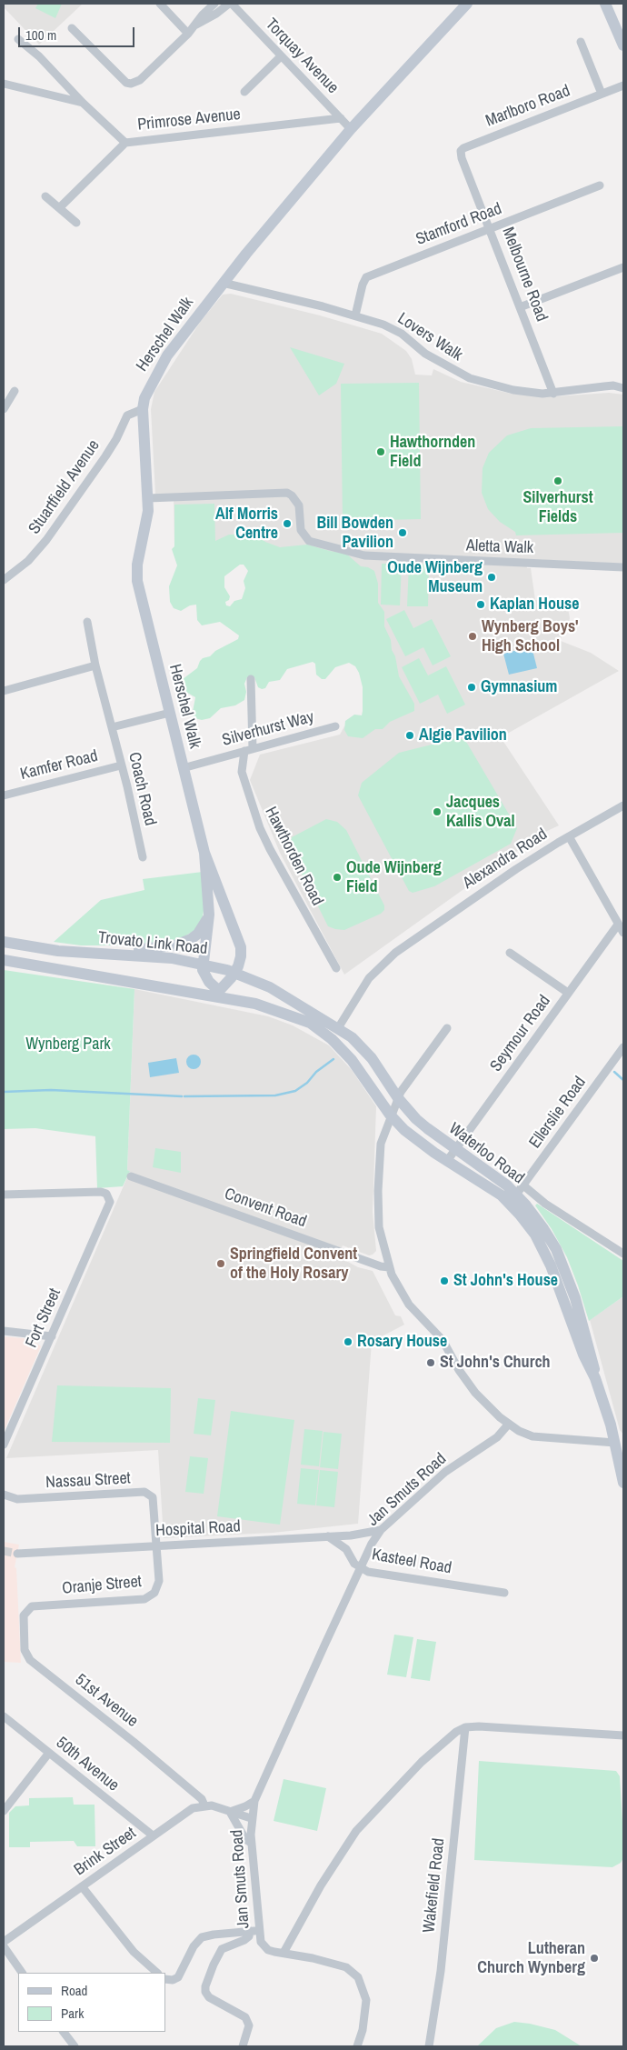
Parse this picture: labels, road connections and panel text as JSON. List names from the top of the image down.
{
  "streets": {
    "main road": ["Herschel Walk", "Trovato Link Road", "Waterloo Road"],
    "street": [
      "Torquay Avenue",
      "Marlboro Road",
      "Primrose Avenue",
      "Stamford Road",
      "Melbourne Road",
      "Lovers Walk",
      "Stuartfield Avenue",
      "Aletta Walk",
      "Silverhurst Way",
      "Kamfer Road",
      "Coach Road",
      "Hawthorden Road",
      "Alexandra Road",
      "Seymour Road",
      "Ellerslie Road",
      "Convent Road",
      "Fort Street",
      "Nassau Street",
      "Jan Smuts Road",
      "Hospital Road",
      "Kasteel Road",
      "Oranje Street",
      "51st Avenue",
      "50th Avenue",
      "Brink Street",
      "Wakefield Road"
    ]
  },
  "crossings": [
    ["Torquay Avenue", "Primrose Avenue"],
    ["Torquay Avenue", "Herschel Walk"],
    ["Marlboro Road", "Melbourne Road"],
    ["Stamford Road", "Melbourne Road"],
    ["Stamford Road", "Lovers Walk"],
    ["Melbourne Road", "Lovers Walk"],
    ["Herschel Walk", "Lovers Walk"],
    ["Herschel Walk", "Stuartfield Avenue"],
    ["Herschel Walk", "Aletta Walk"],
    ["Herschel Walk", "Silverhurst Way"],
    ["Herschel Walk", "Trovato Link Road"],
    ["Silverhurst Way", "Hawthorden Road"],
    ["Kamfer Road", "Coach Road"],
    ["Alexandra Road", "Trovato Link Road"],
    ["Alexandra Road", "Waterloo Road"],
    ["Trovato Link Road", "Waterloo Road"],
    ["Seymour Road", "Waterloo Road"],
    ["Ellerslie Road", "Waterloo Road"],
    ["Nassau Street", "Hospital Road"],
    ["Nassau Street", "Oranje Street"],
    ["Jan Smuts Road", "Hospital Road"],
    ["Jan Smuts Road", "Kasteel Road"],
    ["Hospital Road", "Kasteel Road"],
    ["Hospital Road", "Oranje Street"],
    ["Oranje Street", "51st Avenue"],
    ["51st Avenue", "Brink Street"],
    ["50th Avenue", "Brink Street"]
  ],
  "parks": ["Wynberg Park"],
  "places": [
    "Hawthornden Field",
    "Silverhurst Fields",
    "Alf Morris Centre",
    "Bill Bowden Pavilion",
    "Oude Wijnberg Museum",
    "Kaplan House",
    "Wynberg Boys' High School",
    "Gymnasium",
    "Algie Pavilion",
    "Jacques Kallis Oval",
    "Oude Wijnberg Field",
    "Springfield Convent of the Holy Rosary",
    "St John's House",
    "Rosary House",
    "St John's Church",
    "Lutheran Church Wynberg"
  ],
  "legend": ["Road", "Park"],
  "scale_bar": "100 m"
}
